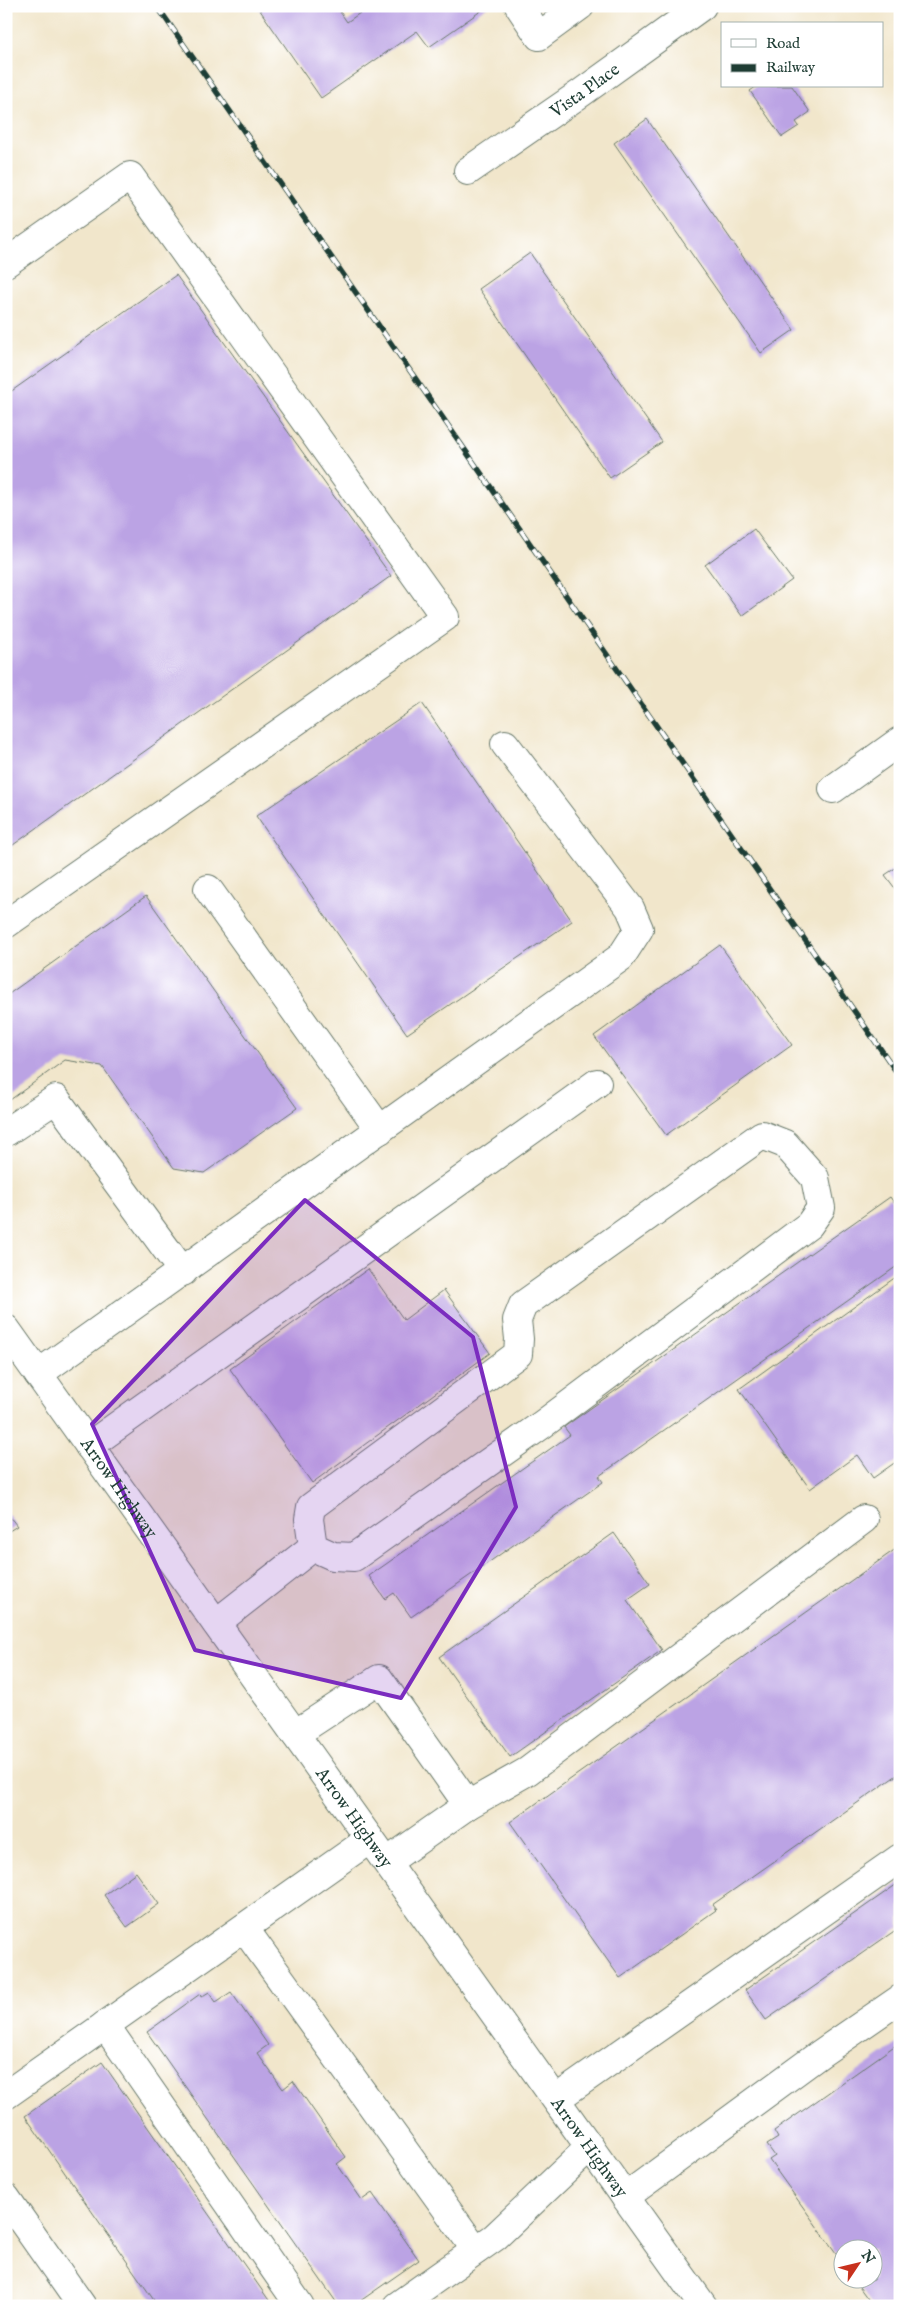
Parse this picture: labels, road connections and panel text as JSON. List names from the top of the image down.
{
  "streets": {
    "main road": ["Vista Place", "Arrow Highway"]
  },
  "legend": ["Road", "Railway"],
  "north": "top right"
}
